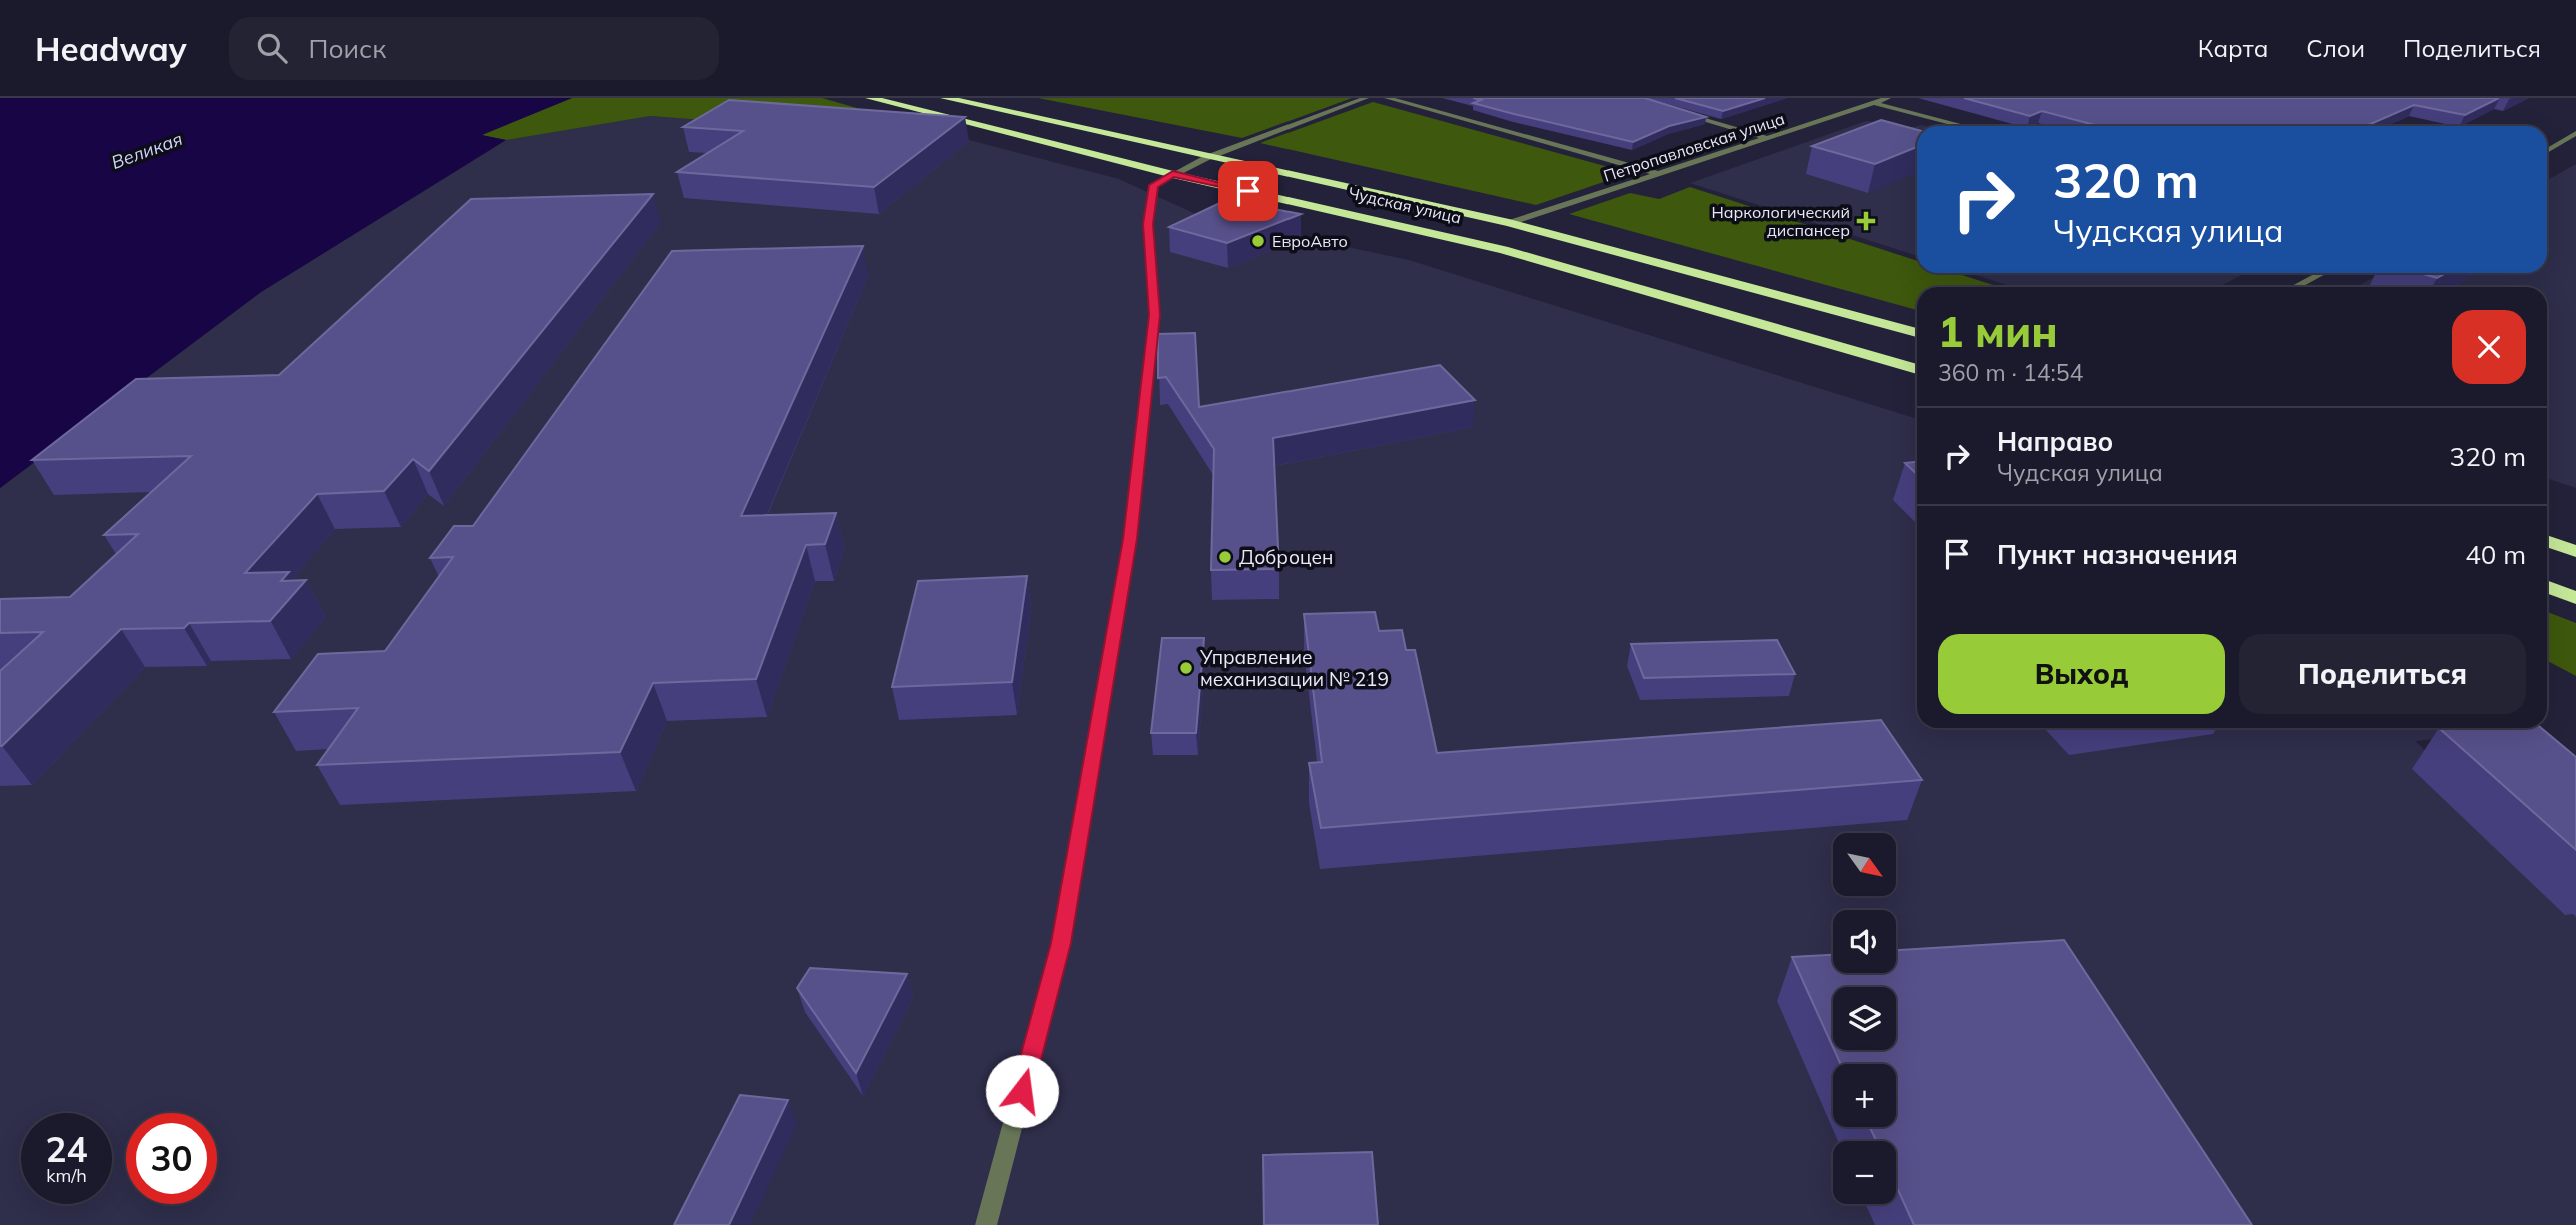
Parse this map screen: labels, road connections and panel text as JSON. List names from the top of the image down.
{
  "streets": {
    "highway": ["Чудская улица"],
    "street": ["Петропавловская улица"]
  },
  "crossings": [
    ["Петропавловская улица", "Чудская улица"]
  ],
  "water": ["Великая"],
  "places": {
    "health": ["Наркологический диспансер"],
    "other": ["ЕвроАвто", "Доброцен", "Управление механизации № 219"]
  },
  "north": "bottom right",
  "page": {
    "header": "Headway",
    "search": "Поиск",
    "nav": ["Карта", "Слои", "Поделиться"],
    "turn": ["320 m", "Чудская улица"],
    "heading": ["1 мин", "360 m · 14:54"],
    "list": [
      {
        "name": "Направо",
        "note": "Чудская улица",
        "value": "320 m"
      },
      {
        "name": "Пункт назначения",
        "value": "40 m"
      }
    ],
    "buttons": ["Выход", "Поделиться"],
    "map_buttons": ["+", "−"],
    "speed": "24 km/h",
    "limit": "30"
  }
}
